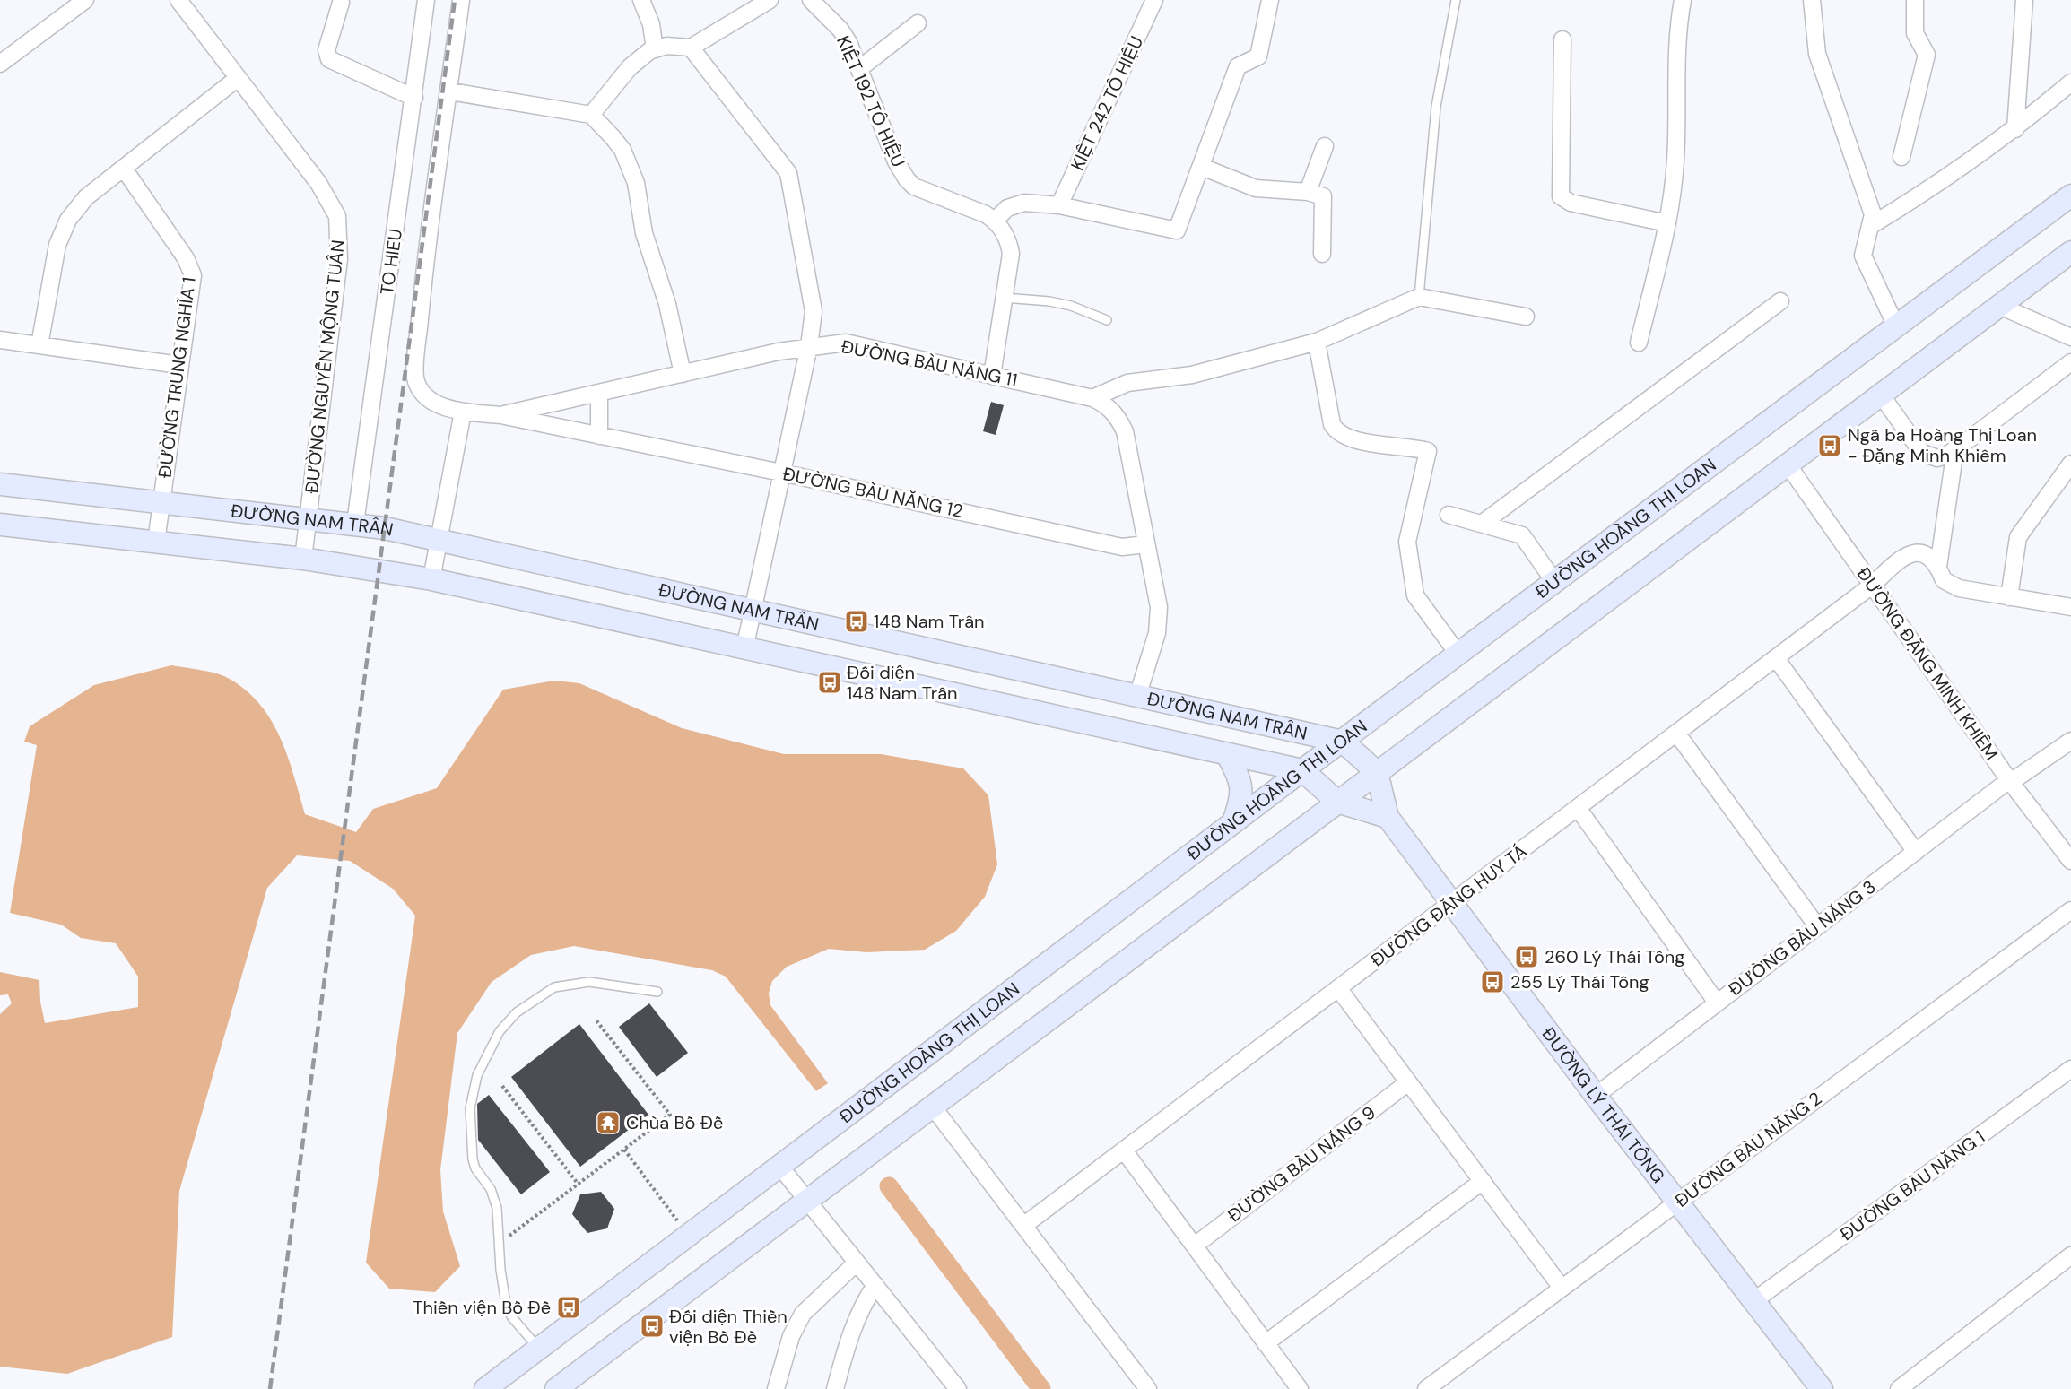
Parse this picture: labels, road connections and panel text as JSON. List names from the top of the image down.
{
  "streets": {
    "main road": ["ĐƯỜNG NAM TRÂN", "ĐƯỜNG HOÀNG THỊ LOAN", "ĐƯỜNG LÝ THÁI TÔNG"],
    "street": [
      "KIỆT 192 TÔ HIỆU",
      "KIỆT 242 TÔ HIỆU",
      "TO HIEU",
      "ĐƯỜNG BÀU NĂNG 11",
      "ĐƯỜNG NGUYỄN MỘNG TUÂN",
      "ĐƯỜNG TRUNG NGHĨA 1",
      "ĐƯỜNG BÀU NĂNG 12",
      "ĐƯỜNG ĐẶNG MINH KHIÊM",
      "ĐƯỜNG ĐẶNG HUY TÁ",
      "ĐƯỜNG BÀU NĂNG 3",
      "ĐƯỜNG BÀU NĂNG 2",
      "ĐƯỜNG BÀU NĂNG 9",
      "ĐƯỜNG BÀU NĂNG 1"
    ]
  },
  "crossings": [
    ["KIỆT 192 TÔ HIỆU", "ĐƯỜNG BÀU NĂNG 11"],
    ["TO HIEU", "ĐƯỜNG NAM TRÂN"],
    ["ĐƯỜNG BÀU NĂNG 11", "ĐƯỜNG BÀU NĂNG 12"],
    ["ĐƯỜNG BÀU NĂNG 11", "ĐƯỜNG NAM TRÂN"],
    ["ĐƯỜNG NGUYỄN MỘNG TUÂN", "ĐƯỜNG NAM TRÂN"],
    ["ĐƯỜNG TRUNG NGHĨA 1", "ĐƯỜNG NAM TRÂN"],
    ["ĐƯỜNG NAM TRÂN", "ĐƯỜNG HOÀNG THỊ LOAN"],
    ["ĐƯỜNG NAM TRÂN", "ĐƯỜNG LÝ THÁI TÔNG"],
    ["ĐƯỜNG ĐẶNG MINH KHIÊM", "ĐƯỜNG ĐẶNG HUY TÁ"],
    ["ĐƯỜNG ĐẶNG MINH KHIÊM", "ĐƯỜNG BÀU NĂNG 3"],
    ["ĐƯỜNG ĐẶNG HUY TÁ", "ĐƯỜNG LÝ THÁI TÔNG"],
    ["ĐƯỜNG BÀU NĂNG 3", "ĐƯỜNG LÝ THÁI TÔNG"],
    ["ĐƯỜNG LÝ THÁI TÔNG", "ĐƯỜNG BÀU NĂNG 2"],
    ["ĐƯỜNG LÝ THÁI TÔNG", "ĐƯỜNG BÀU NĂNG 1"]
  ],
  "places": {
    "bus stop": [
      "Ngã ba Hoàng Thị Loan - Đặng Minh Khiêm",
      "148 Nam Trân",
      "Đối diện 148 Nam Trân",
      "260 Lý Thái Tông",
      "255 Lý Thái Tông",
      "Thiền viện Bồ Đề",
      "Đối diện Thiền viện Bồ Đề"
    ],
    "temple": ["Chùa Bồ Đề"]
  }
}
